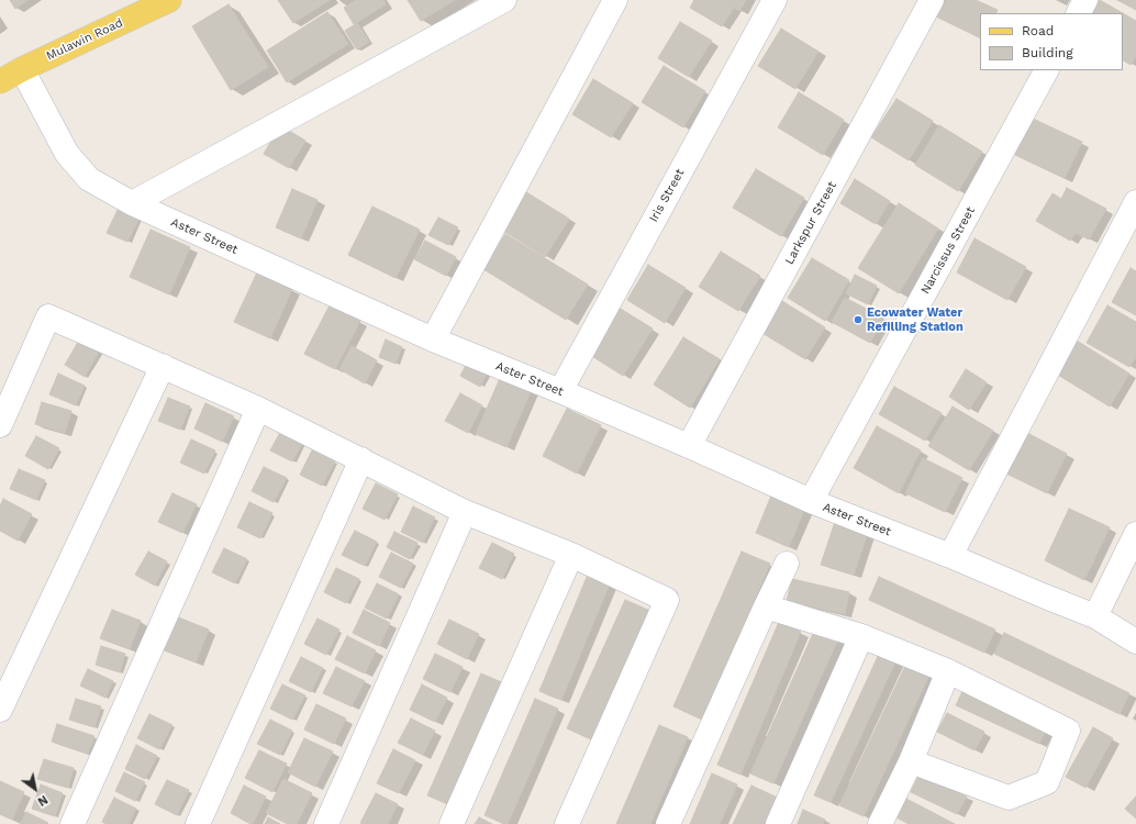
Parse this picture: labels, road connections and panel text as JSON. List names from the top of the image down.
{
  "streets": {
    "main road": ["Mulawin Road"],
    "street": [
      "Iris Street",
      "Larkspur Street",
      "Aster Street",
      "Narcissus Street"
    ]
  },
  "crossings": [
    ["Mulawin Road", "Aster Street"],
    ["Iris Street", "Aster Street"],
    ["Larkspur Street", "Aster Street"],
    ["Aster Street", "Narcissus Street"]
  ],
  "places": ["Ecowater Water Refilling Station"],
  "legend": ["Road", "Building"],
  "north": "bottom right"
}
